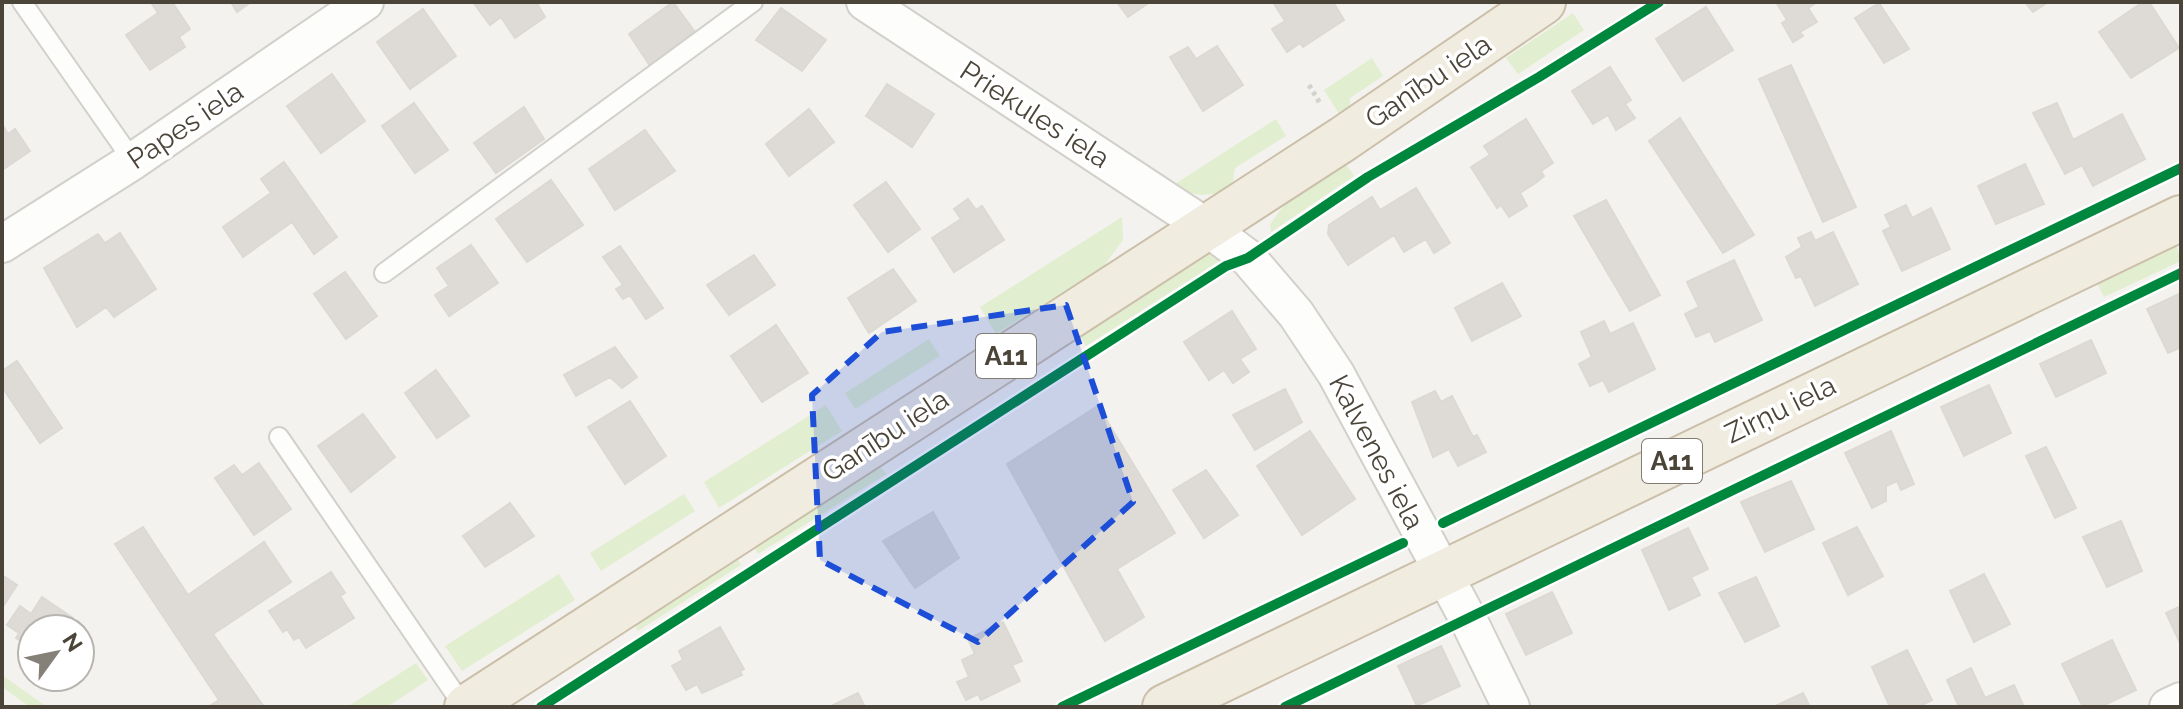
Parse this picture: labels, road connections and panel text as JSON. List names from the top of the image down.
{
  "streets": {
    "highway": ["Ganību iela", "A11", "Zirņu iela"],
    "street": ["Priekules iela", "Papes iela", "Kalvenes iela"]
  },
  "crossings": [
    ["Ganību iela", "Priekules iela"],
    ["Ganību iela", "Kalvenes iela"],
    ["Priekules iela", "Kalvenes iela"],
    ["Zirņu iela", "Kalvenes iela"]
  ],
  "north": "top right"
}
